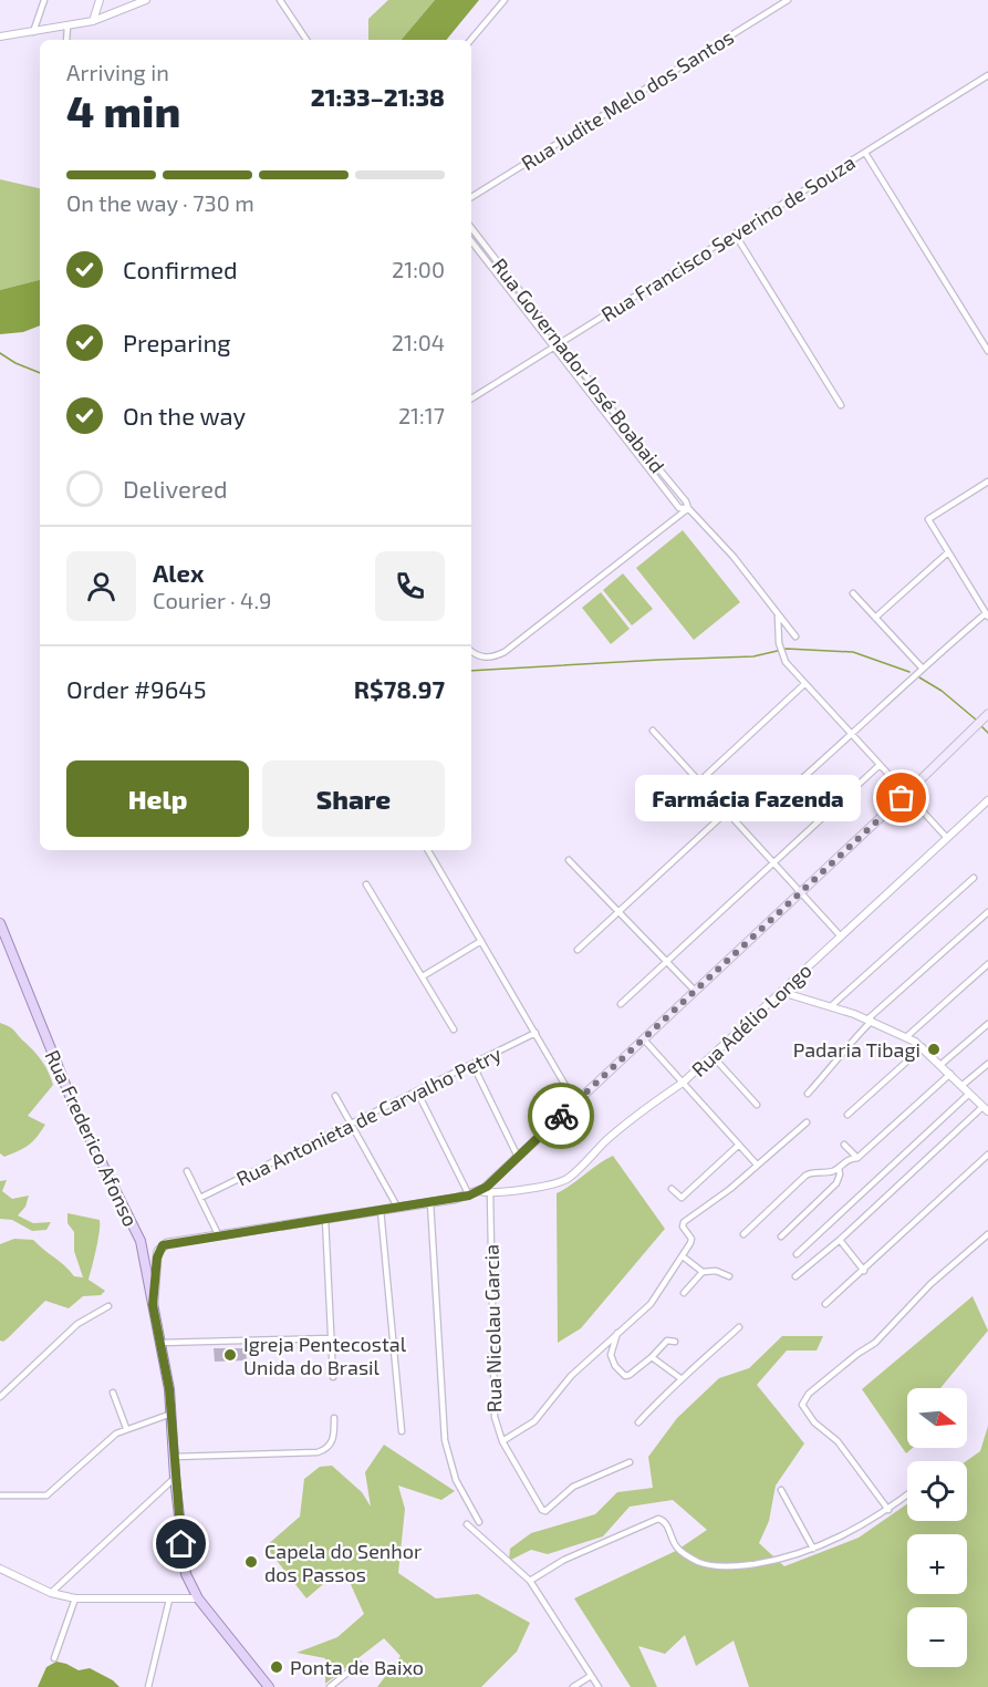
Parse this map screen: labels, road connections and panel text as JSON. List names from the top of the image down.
{
  "streets": {
    "main road": ["Rua Frederico Afonso"],
    "street": [
      "Rua Judite Melo dos Santos",
      "Rua Francisco Severino de Souza",
      "Rua Governador José Boabaid",
      "Rua Adélio Longo",
      "Rua Antonieta de Carvalho Petry",
      "Rua Nicolau Garcia"
    ]
  },
  "crossings": [
    ["Rua Francisco Severino de Souza", "Rua Governador José Boabaid"],
    ["Rua Adélio Longo", "Rua Nicolau Garcia"]
  ],
  "places": [
    "Farmácia Fazenda",
    "Padaria Tibagi",
    "Igreja Pentecostal Unida do Brasil",
    "Capela do Senhor dos Passos",
    "Ponta de Baixo"
  ],
  "north": "right",
  "page": {
    "heading": ["4 min", "Arriving in", "21:33–21:38"],
    "panel": [
      "Alex",
      "Courier · 4.9",
      "Order #9645",
      "R$78.97"
    ],
    "bar": "On the way · 730 m",
    "list": [
      ["Confirmed", "21:00"],
      ["Preparing", "21:04"],
      ["On the way", "21:17"],
      "Delivered"
    ],
    "buttons": ["Help", "Share"],
    "bubble": "Farmácia Fazenda",
    "map_buttons": ["+", "−"]
  }
}
